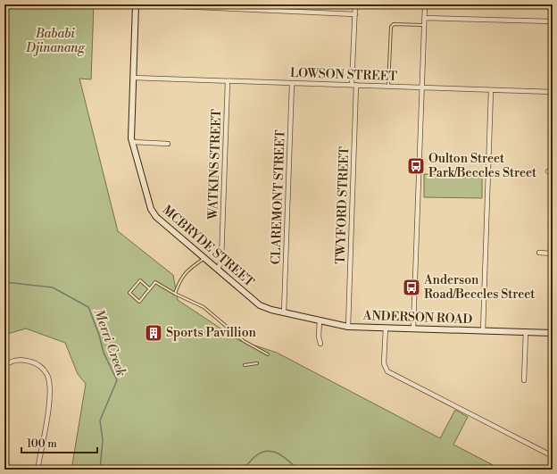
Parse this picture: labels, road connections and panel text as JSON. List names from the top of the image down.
{
  "streets": {
    "street": [
      "LOWSON STREET",
      "WATKINS STREET",
      "CLAREMONT STREET",
      "TWYFORD STREET",
      "MCBRYDE STREET",
      "ANDERSON ROAD"
    ]
  },
  "crossings": [
    ["LOWSON STREET", "WATKINS STREET"],
    ["LOWSON STREET", "CLAREMONT STREET"],
    ["LOWSON STREET", "TWYFORD STREET"],
    ["LOWSON STREET", "MCBRYDE STREET"],
    ["WATKINS STREET", "MCBRYDE STREET"],
    ["CLAREMONT STREET", "MCBRYDE STREET"],
    ["CLAREMONT STREET", "ANDERSON ROAD"],
    ["TWYFORD STREET", "ANDERSON ROAD"],
    ["MCBRYDE STREET", "ANDERSON ROAD"]
  ],
  "water": ["Merri Creek"],
  "parks": ["Bababi Djinanang"],
  "places": {
    "bus stop": ["Oulton Street Park/Beccles Street", "Anderson Road/Beccles Street"],
    "building": ["Sports Pavillion"]
  },
  "scale_bar": "100 m"
}
